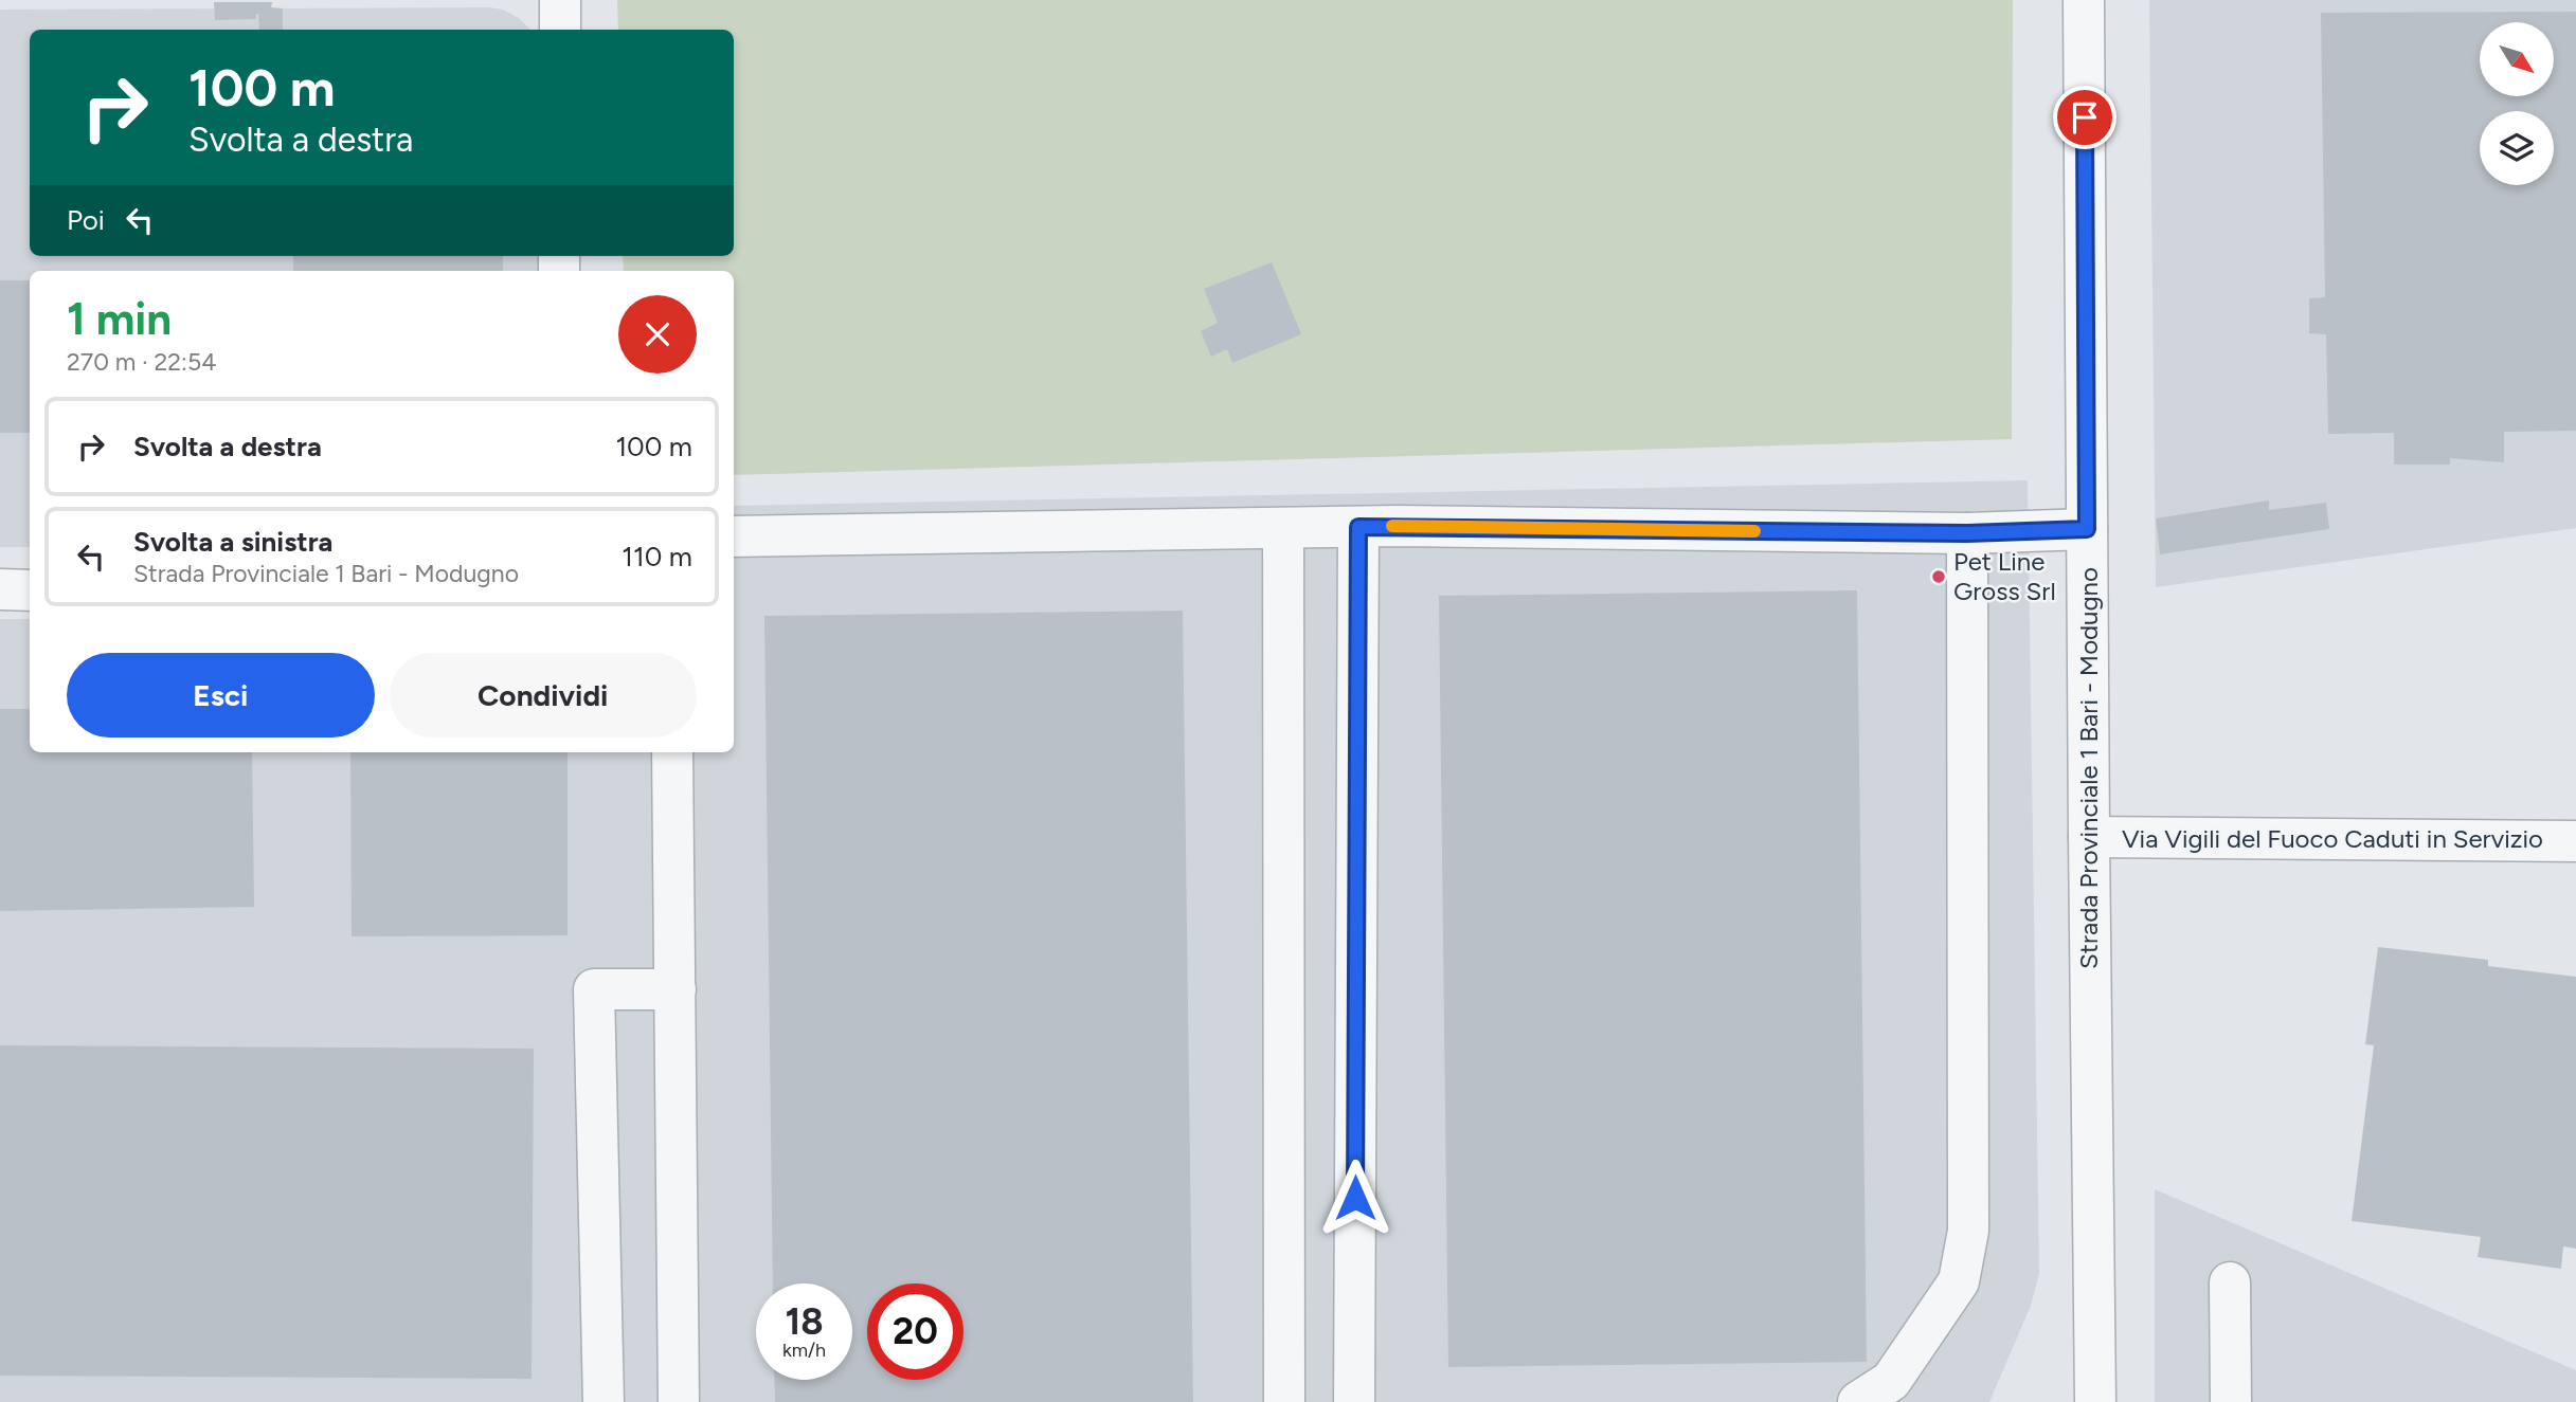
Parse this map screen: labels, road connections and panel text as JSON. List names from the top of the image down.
{
  "streets": {
    "street": ["Strada Provinciale 1 Bari - Modugno", "Via Vigili del Fuoco Caduti in Servizio"]
  },
  "crossings": [
    ["Strada Provinciale 1 Bari - Modugno", "Via Vigili del Fuoco Caduti in Servizio"]
  ],
  "places": ["Pet Line Gross Srl"],
  "north": "bottom right",
  "page": {
    "turn": ["100 m", "Svolta a destra"],
    "then": "Poi",
    "heading": ["1 min", "270 m · 22:54"],
    "list": [
      {
        "name": "Svolta a destra",
        "value": "100 m"
      },
      {
        "name": "Svolta a sinistra",
        "note": "Strada Provinciale 1 Bari - Modugno",
        "value": "110 m"
      }
    ],
    "buttons": ["Esci", "Condividi"],
    "speed": "18 km/h",
    "limit": "20"
  }
}
